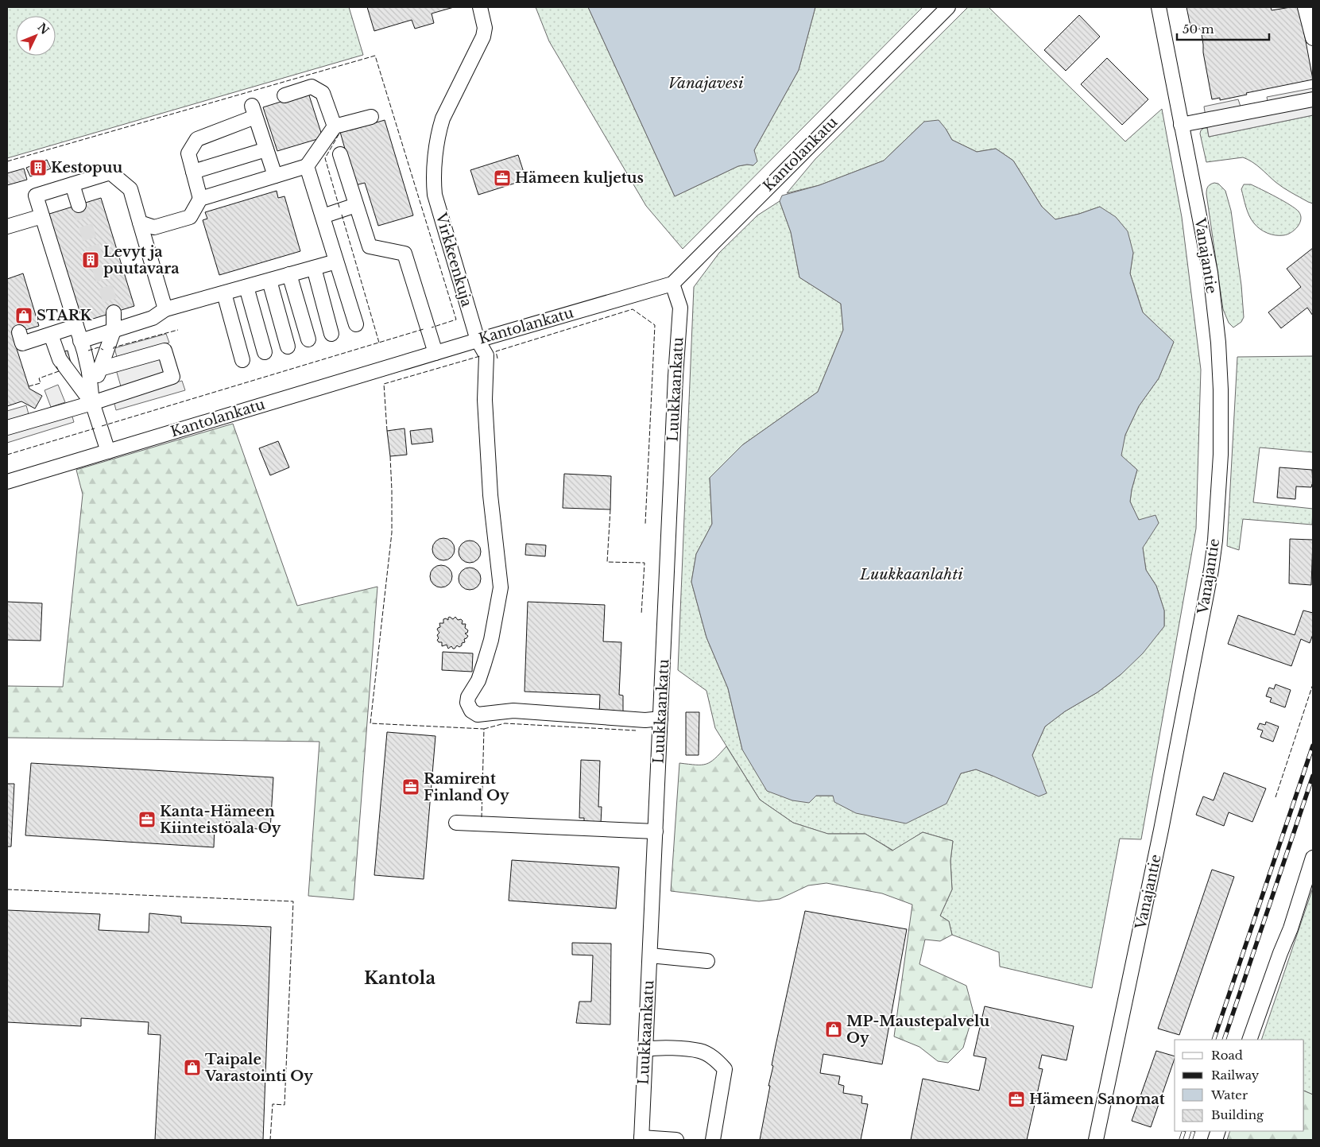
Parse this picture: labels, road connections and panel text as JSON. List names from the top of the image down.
{
  "streets": {
    "street": [
      "Kantolankatu",
      "Vanajantie",
      "Virkkeenkuja",
      "Luukkaankatu"
    ]
  },
  "crossings": [
    ["Kantolankatu", "Virkkeenkuja"],
    ["Kantolankatu", "Luukkaankatu"],
    ["Virkkeenkuja", "Luukkaankatu"]
  ],
  "districts": ["Kantola"],
  "water": ["Vanajavesi", "Luukkaanlahti"],
  "places": {
    "building": ["Kestopuu", "Levyt ja puutavara"],
    "office": [
      "Hämeen kuljetus",
      "Ramirent Finland Oy",
      "Kanta-Hämeen Kiinteistöala Oy",
      "Hämeen Sanomat"
    ],
    "shop": ["STARK", "MP-Maustepalvelu Oy", "Taipale Varastointi Oy"]
  },
  "legend": [
    "Road",
    "Railway",
    "Water",
    "Building"
  ],
  "scale_bar": "50 m",
  "north": "top right"
}
